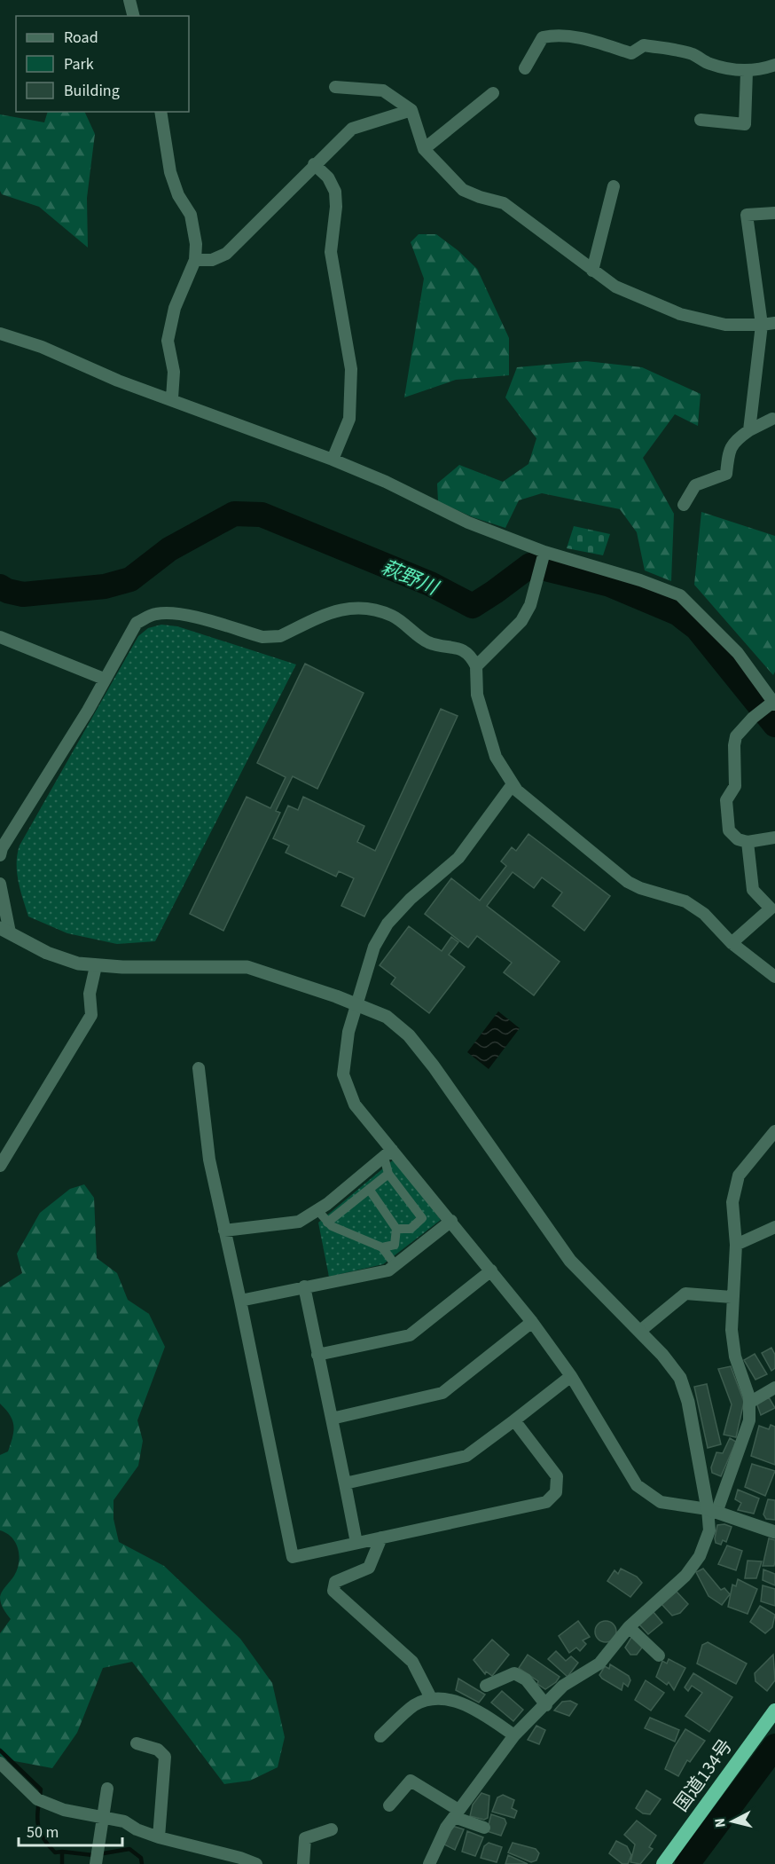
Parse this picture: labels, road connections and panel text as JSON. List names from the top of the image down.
{
  "streets": {
    "highway": ["国道134号"]
  },
  "water": ["萩野川"],
  "legend": ["Road", "Park", "Building"],
  "scale_bar": "50 m",
  "north": "left"
}
